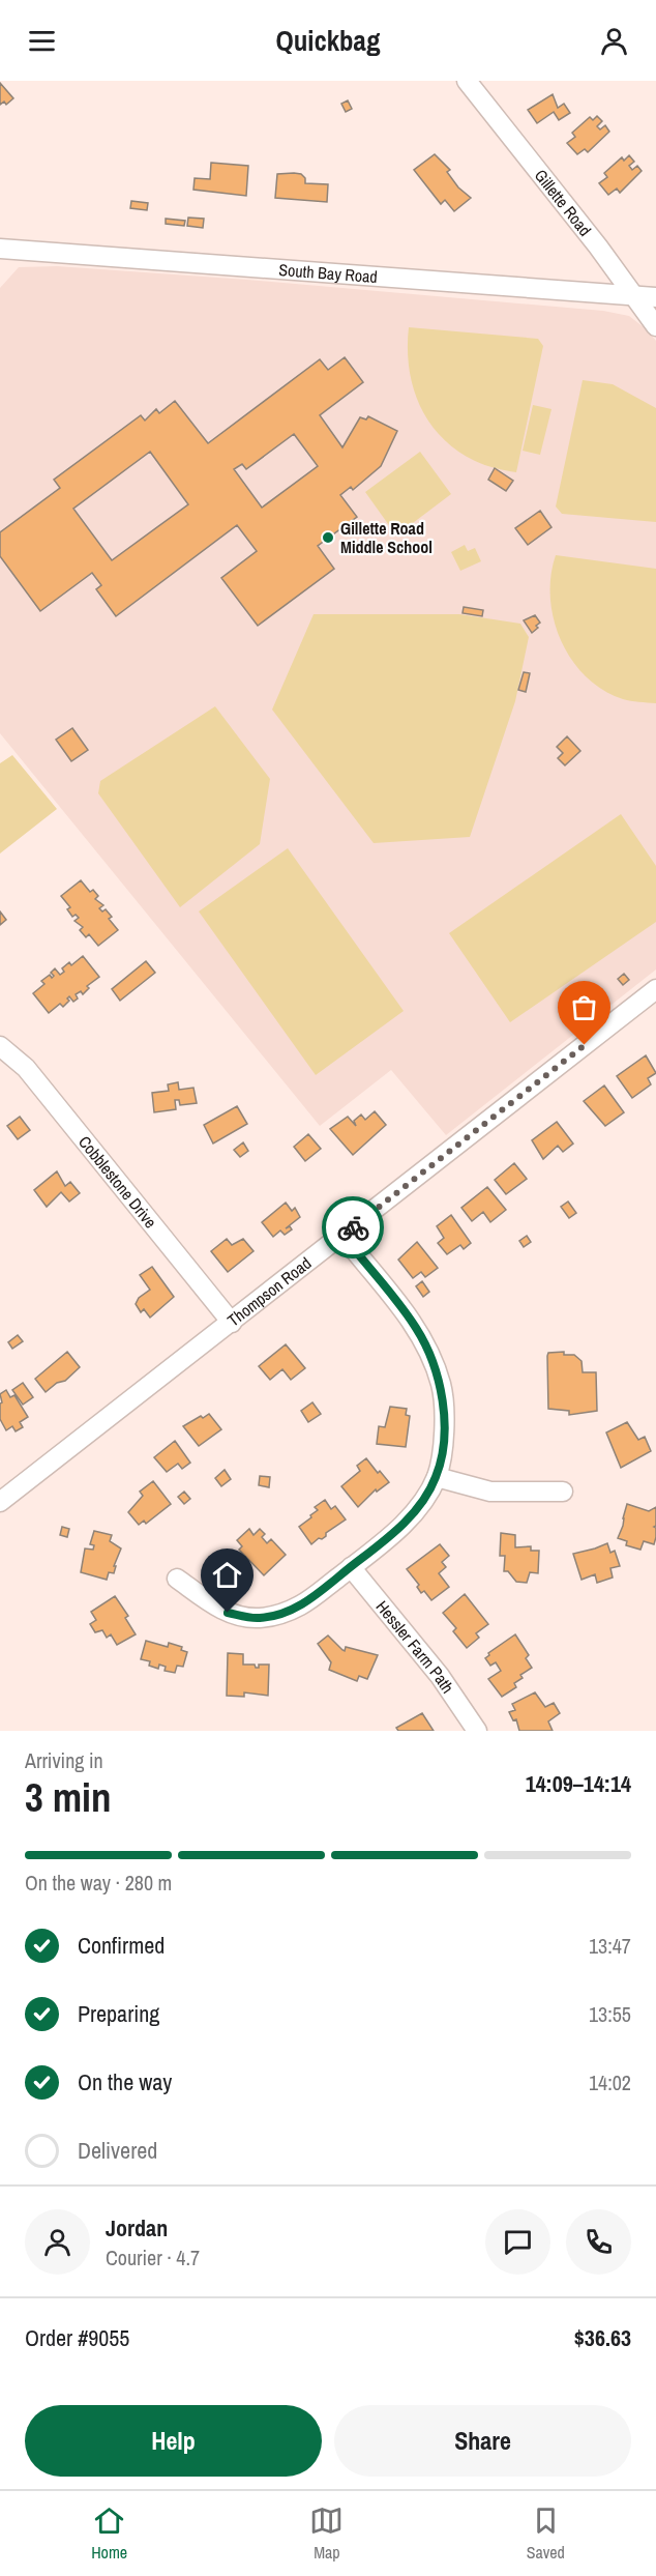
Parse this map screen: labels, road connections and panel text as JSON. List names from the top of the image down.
{
  "streets": {
    "street": [
      "Gillette Road",
      "South Bay Road",
      "Cobblestone Drive",
      "Thompson Road",
      "Hessler Farm Path"
    ]
  },
  "crossings": [
    ["Gillette Road", "South Bay Road"],
    ["Cobblestone Drive", "Thompson Road"]
  ],
  "places": ["Gillette Road Middle School"],
  "page": {
    "header": "Quickbag",
    "heading": ["3 min", "Arriving in", "14:09–14:14"],
    "panel": [
      "Jordan",
      "Courier · 4.7",
      "Order #9055",
      "$36.63"
    ],
    "bar": "On the way · 280 m",
    "list": [
      ["Confirmed", "13:47"],
      ["Preparing", "13:55"],
      ["On the way", "14:02"],
      "Delivered"
    ],
    "buttons": ["Help", "Share"],
    "tabs": ["Home", "Map", "Saved"]
  }
}
